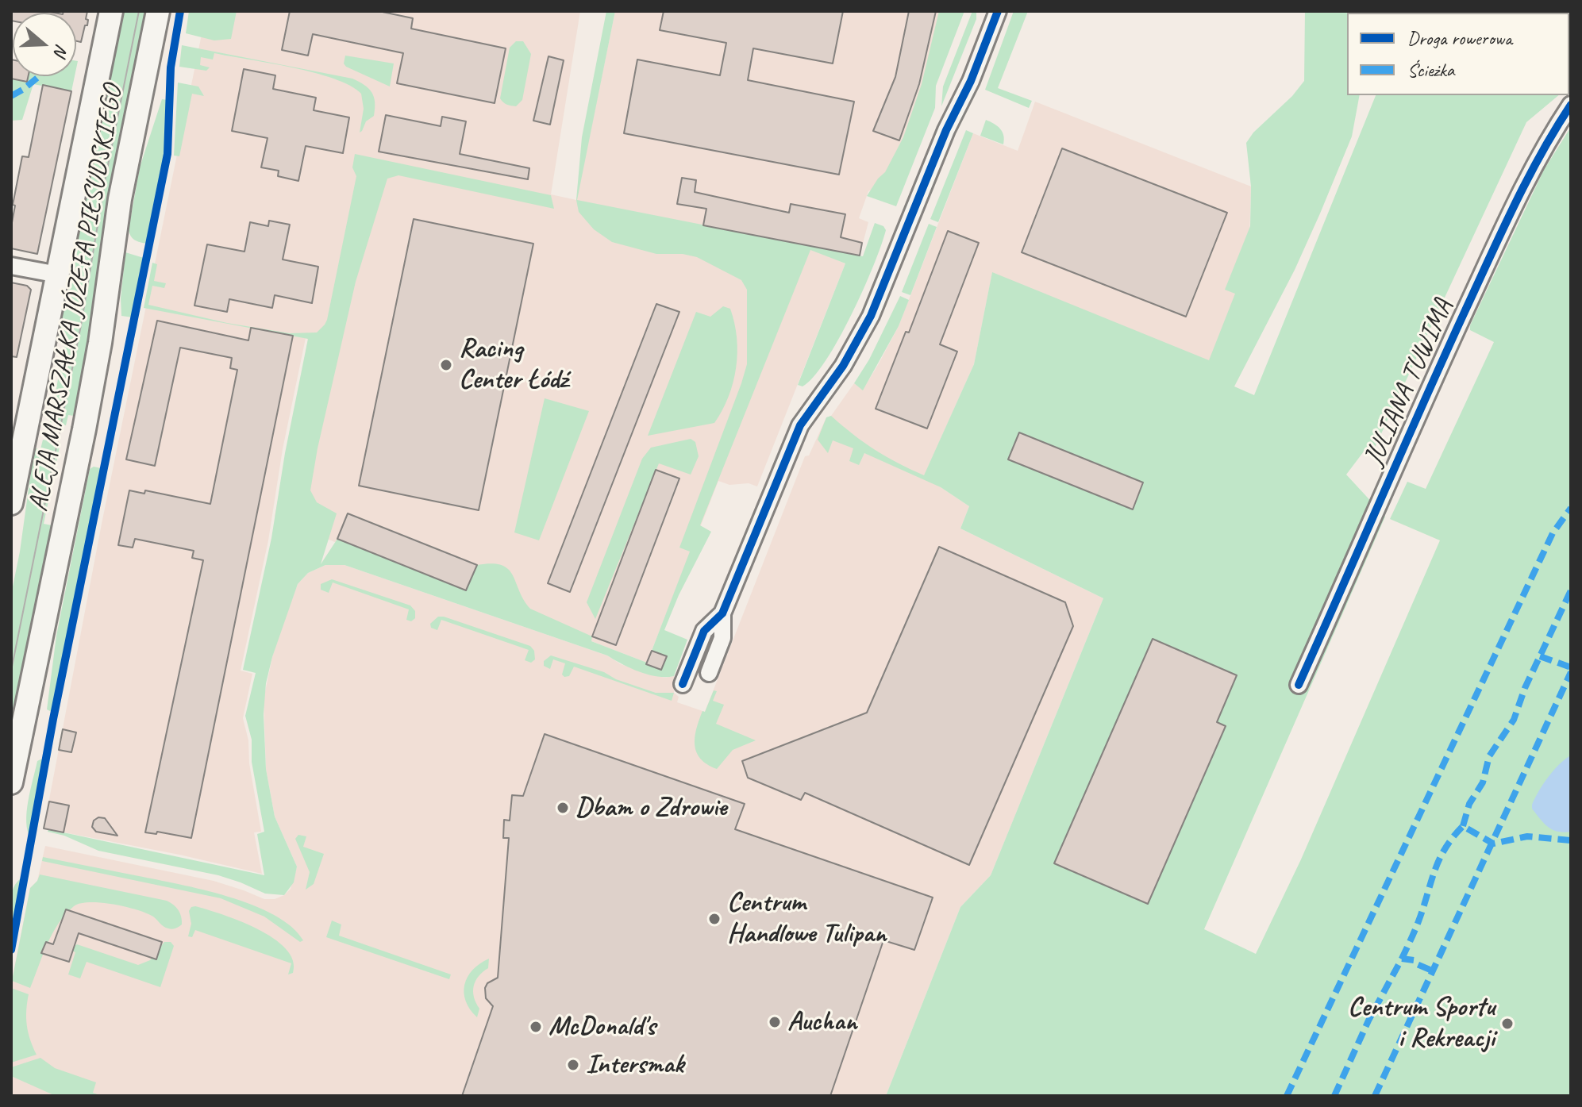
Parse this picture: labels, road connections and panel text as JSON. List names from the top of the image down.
{
  "streets": {
    "main road": ["ALEJA MARSZAŁKA JÓZEFA PIŁSUDSKIEGO"],
    "street": ["JULIANA TUWIMA"]
  },
  "places": [
    "Racing Center Łódź",
    "Dbam o Zdrowie",
    "Centrum Handlowe Tulipan",
    "Auchan",
    "Centrum Sportu i Rekreacji",
    "McDonald's",
    "Intersmak"
  ],
  "legend": ["Droga rowerowa", "Ścieżka"],
  "north": "right"
}
